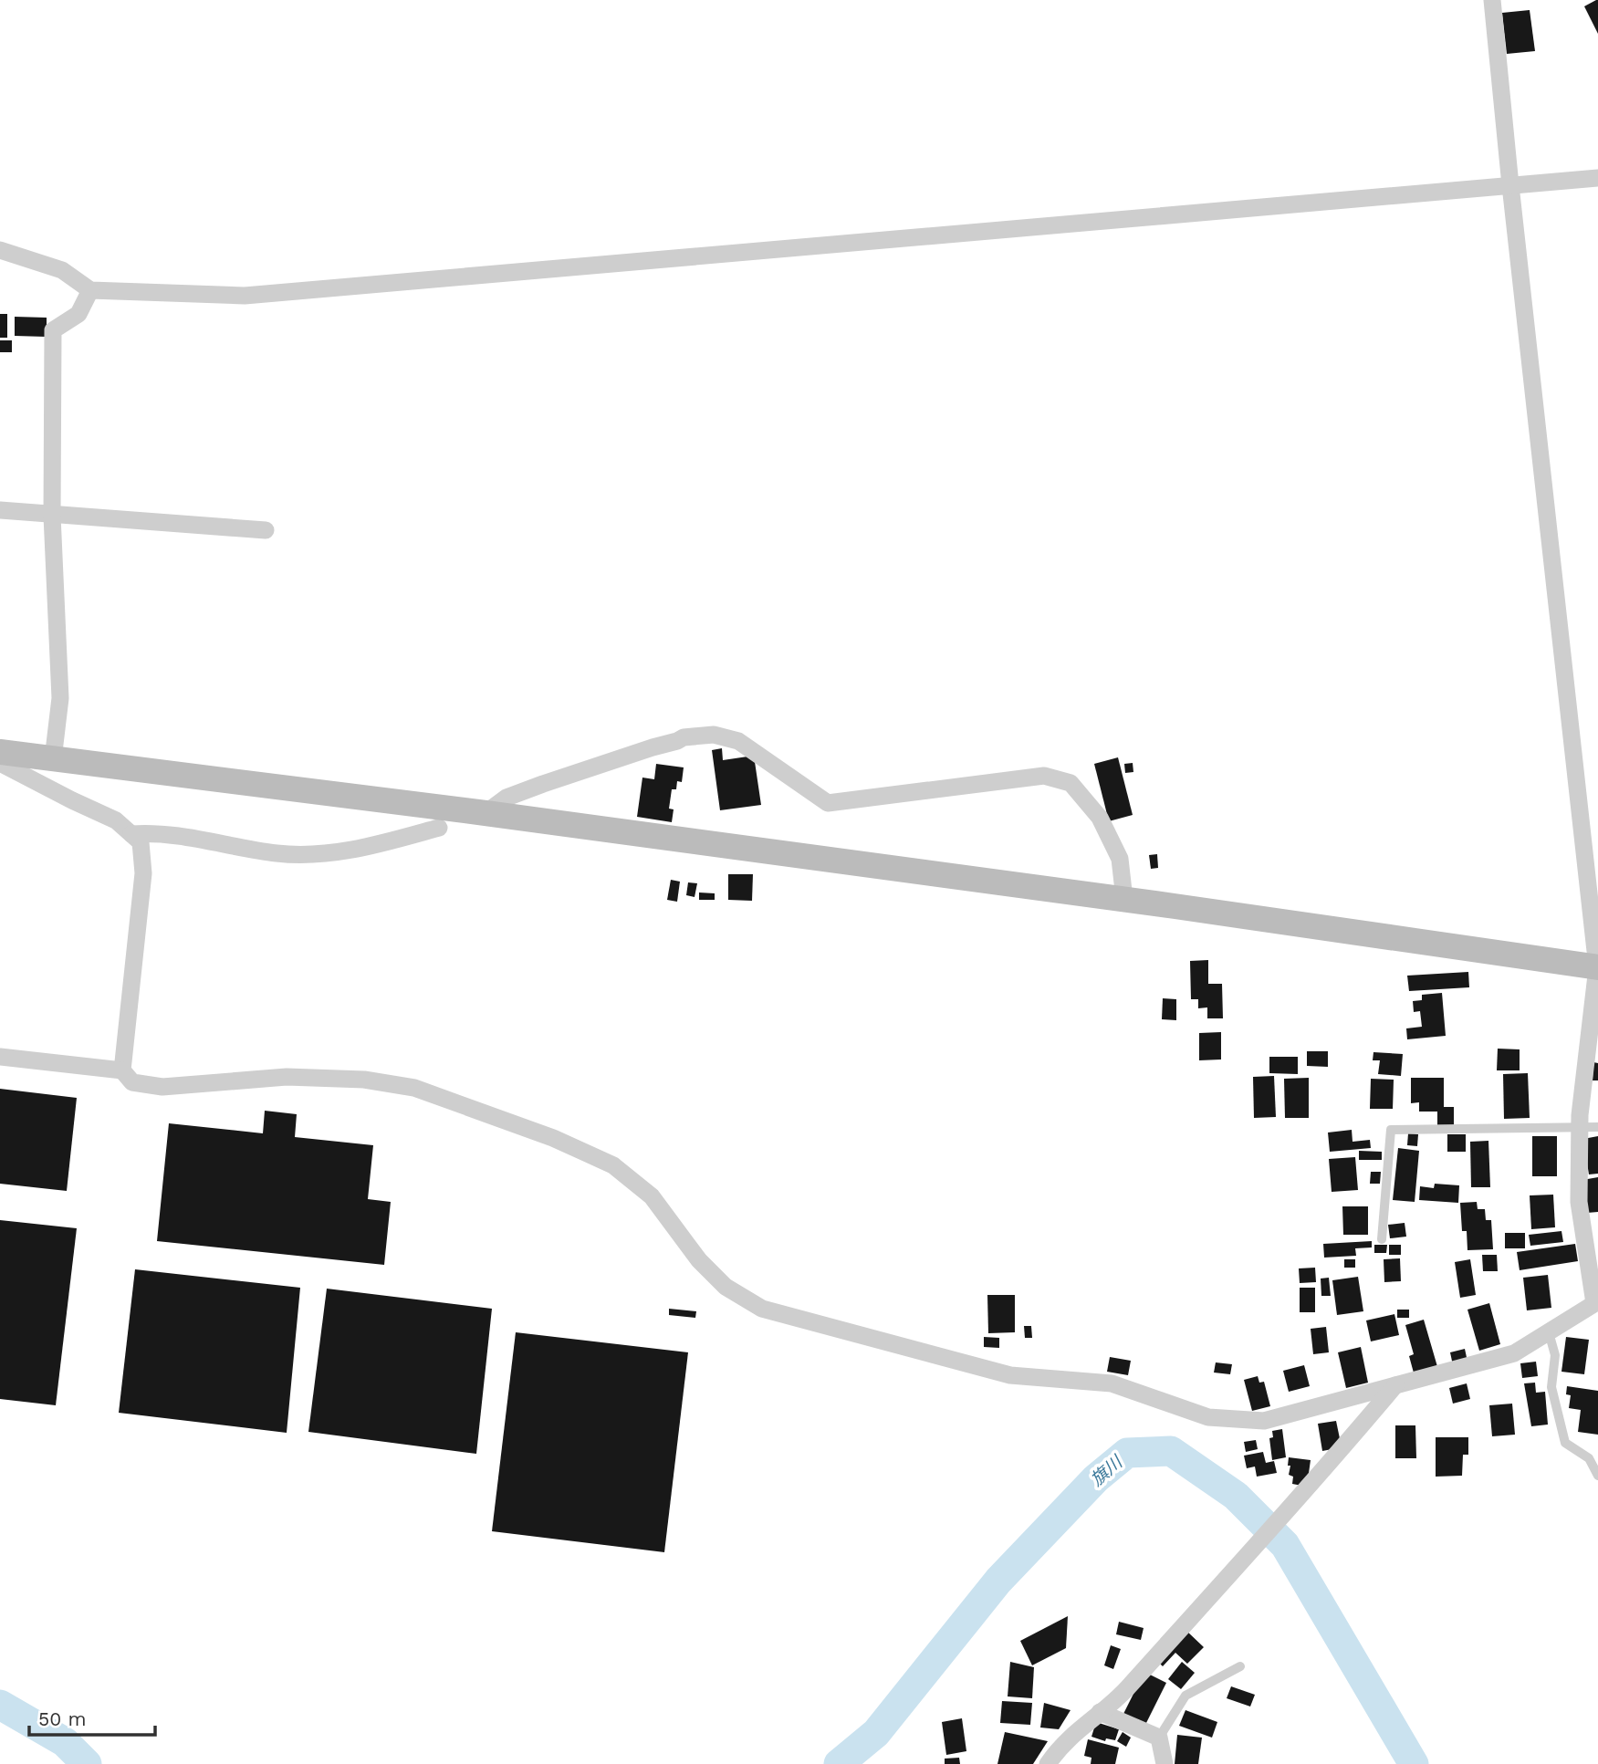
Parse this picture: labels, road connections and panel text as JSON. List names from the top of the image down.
{
  "water": ["旗川"],
  "scale_bar": "50 m"
}
